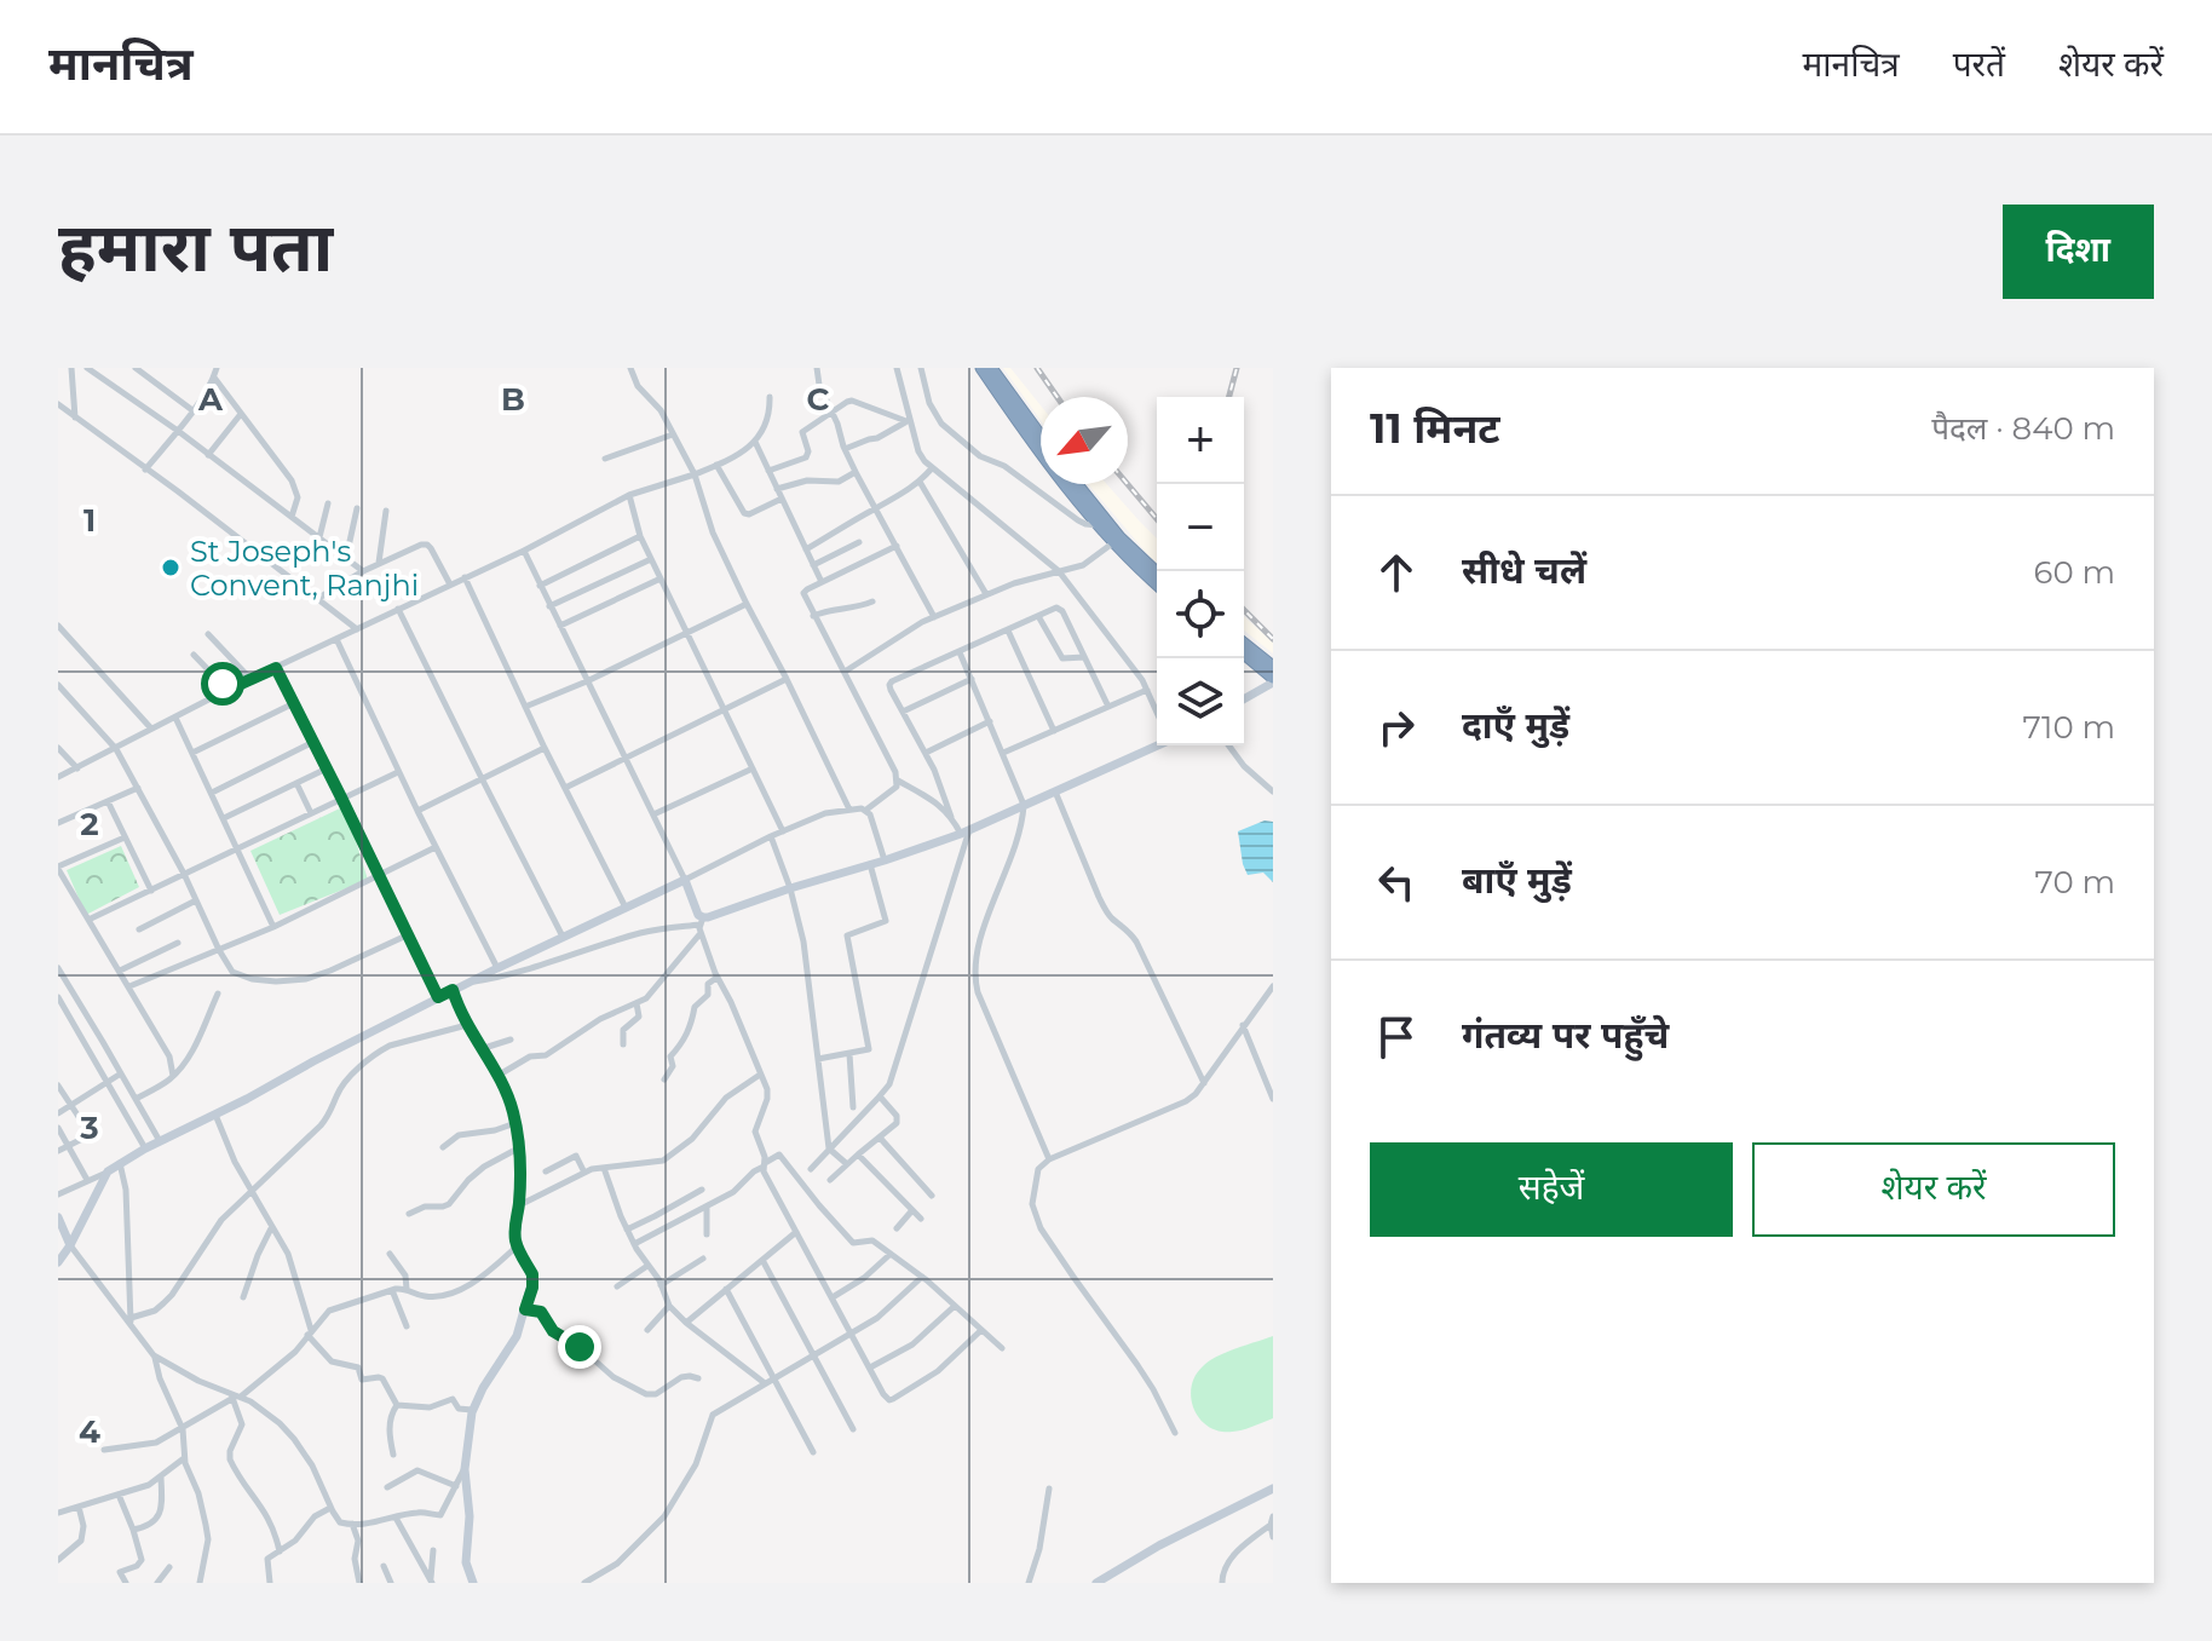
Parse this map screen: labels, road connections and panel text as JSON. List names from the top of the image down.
{
  "places": ["St Joseph's Convent, Ranjhi"],
  "north": "bottom left",
  "page": {
    "header": "मानचित्र",
    "nav": ["मानचित्र", "परतें", "शेयर करें"],
    "buttons": [
      "दिशा",
      ["सहेजें", "शेयर करें"]
    ],
    "title": "हमारा पता",
    "heading": ["11 मिनट", "पैदल · 840 m"],
    "map_buttons": ["+", "−"],
    "list": [
      ["सीधे चलें", "60 m"],
      ["दाएँ मुड़ें", "710 m"],
      ["बाएँ मुड़ें", "70 m"],
      "गंतव्य पर पहुँचे"
    ]
  },
  "grid": {
    "columns": ["A", "B", "C"],
    "rows": [
      "1",
      "2",
      "3",
      "4"
    ]
  }
}
